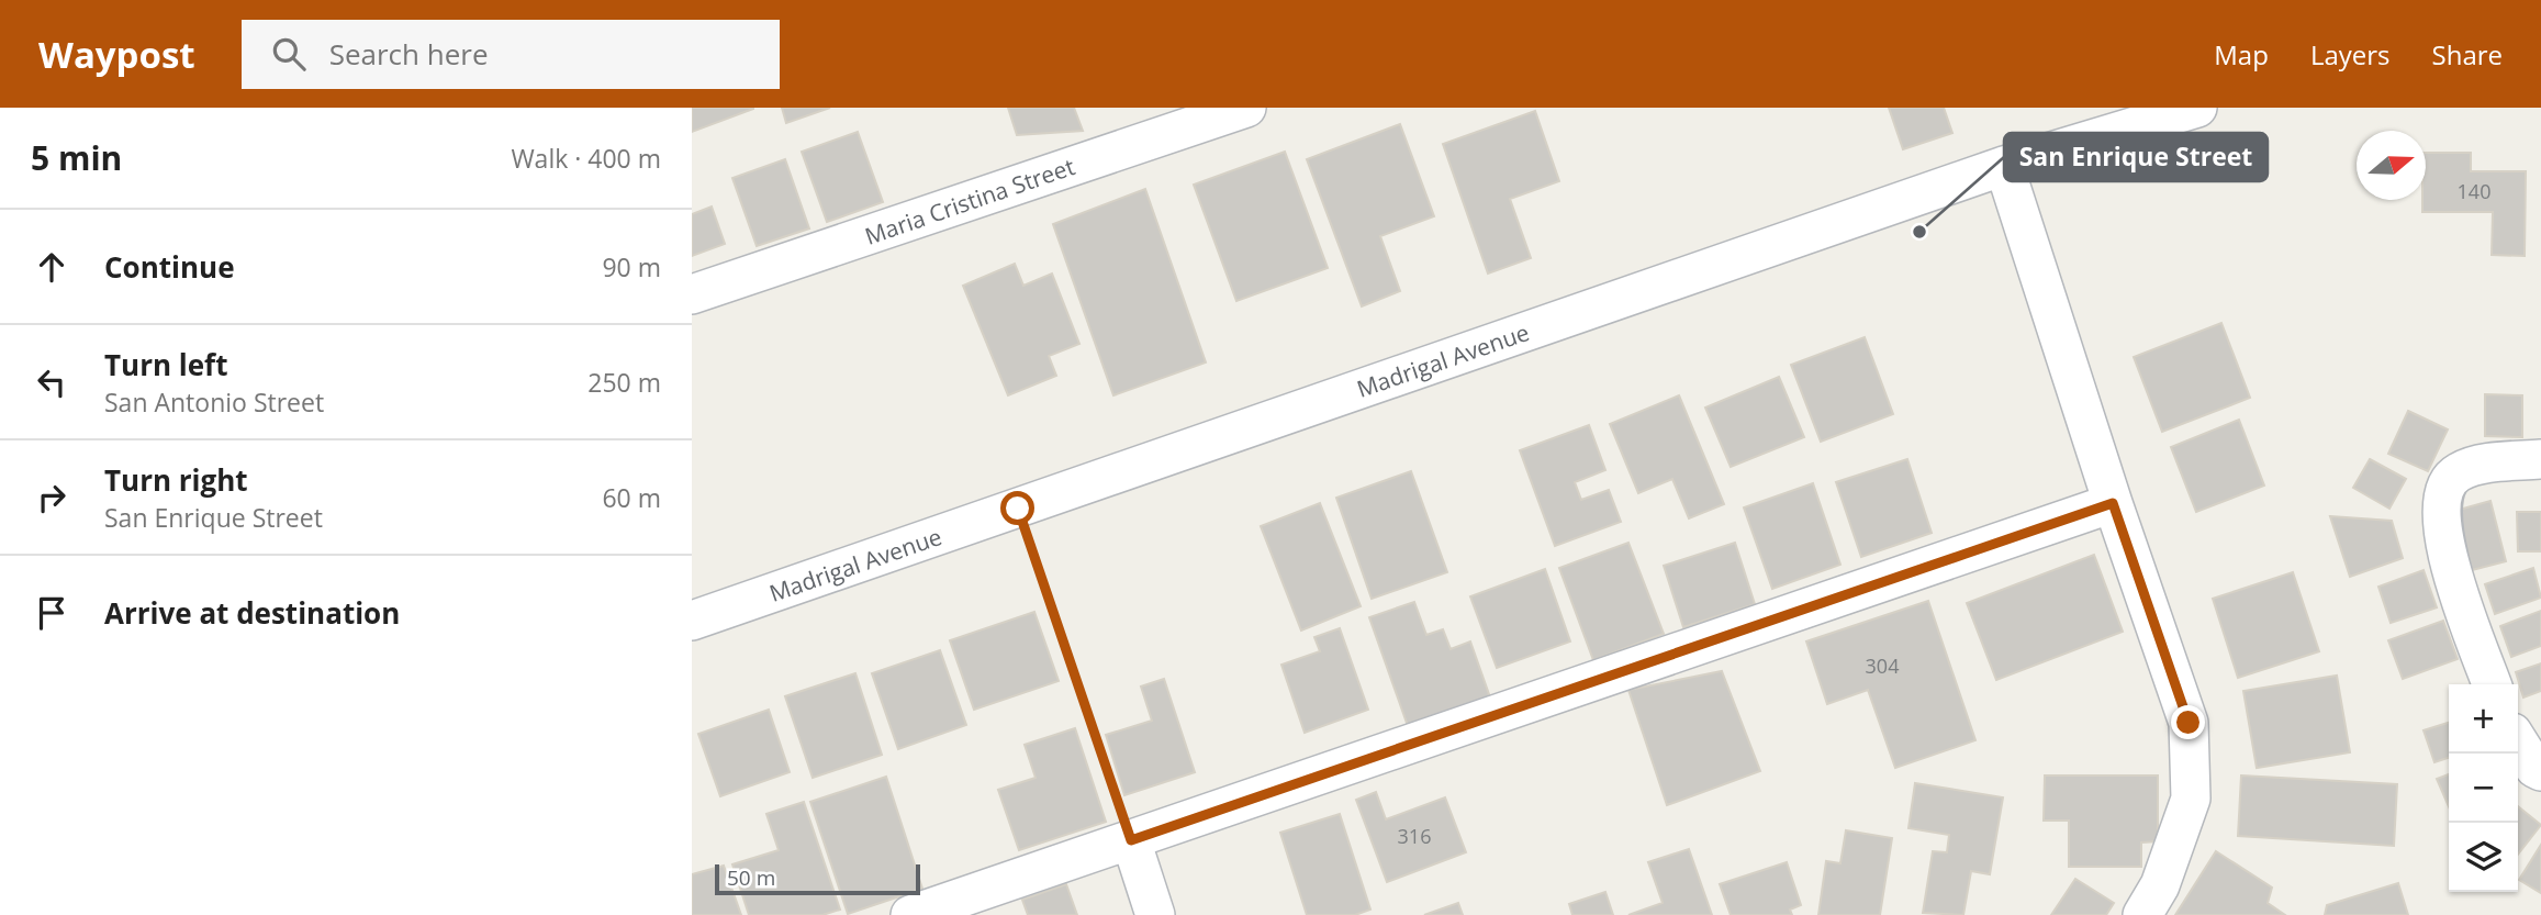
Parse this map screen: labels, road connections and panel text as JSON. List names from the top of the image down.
{
  "streets": {
    "street": ["Maria Cristina Street", "Madrigal Avenue"]
  },
  "places": ["San Enrique Street"],
  "house_numbers": ["140", "304", "316"],
  "scale_bar": "50 m",
  "north": "right",
  "page": {
    "header": "Waypost",
    "search": "Search here",
    "nav": ["Map", "Layers", "Share"],
    "heading": ["5 min", "Walk · 400 m"],
    "list": [
      ["Continue", "90 m"],
      ["Turn left", "San Antonio Street", "250 m"],
      ["Turn right", "San Enrique Street", "60 m"],
      "Arrive at destination"
    ],
    "map_buttons": ["+", "−"],
    "scale": "50 m"
  }
}
